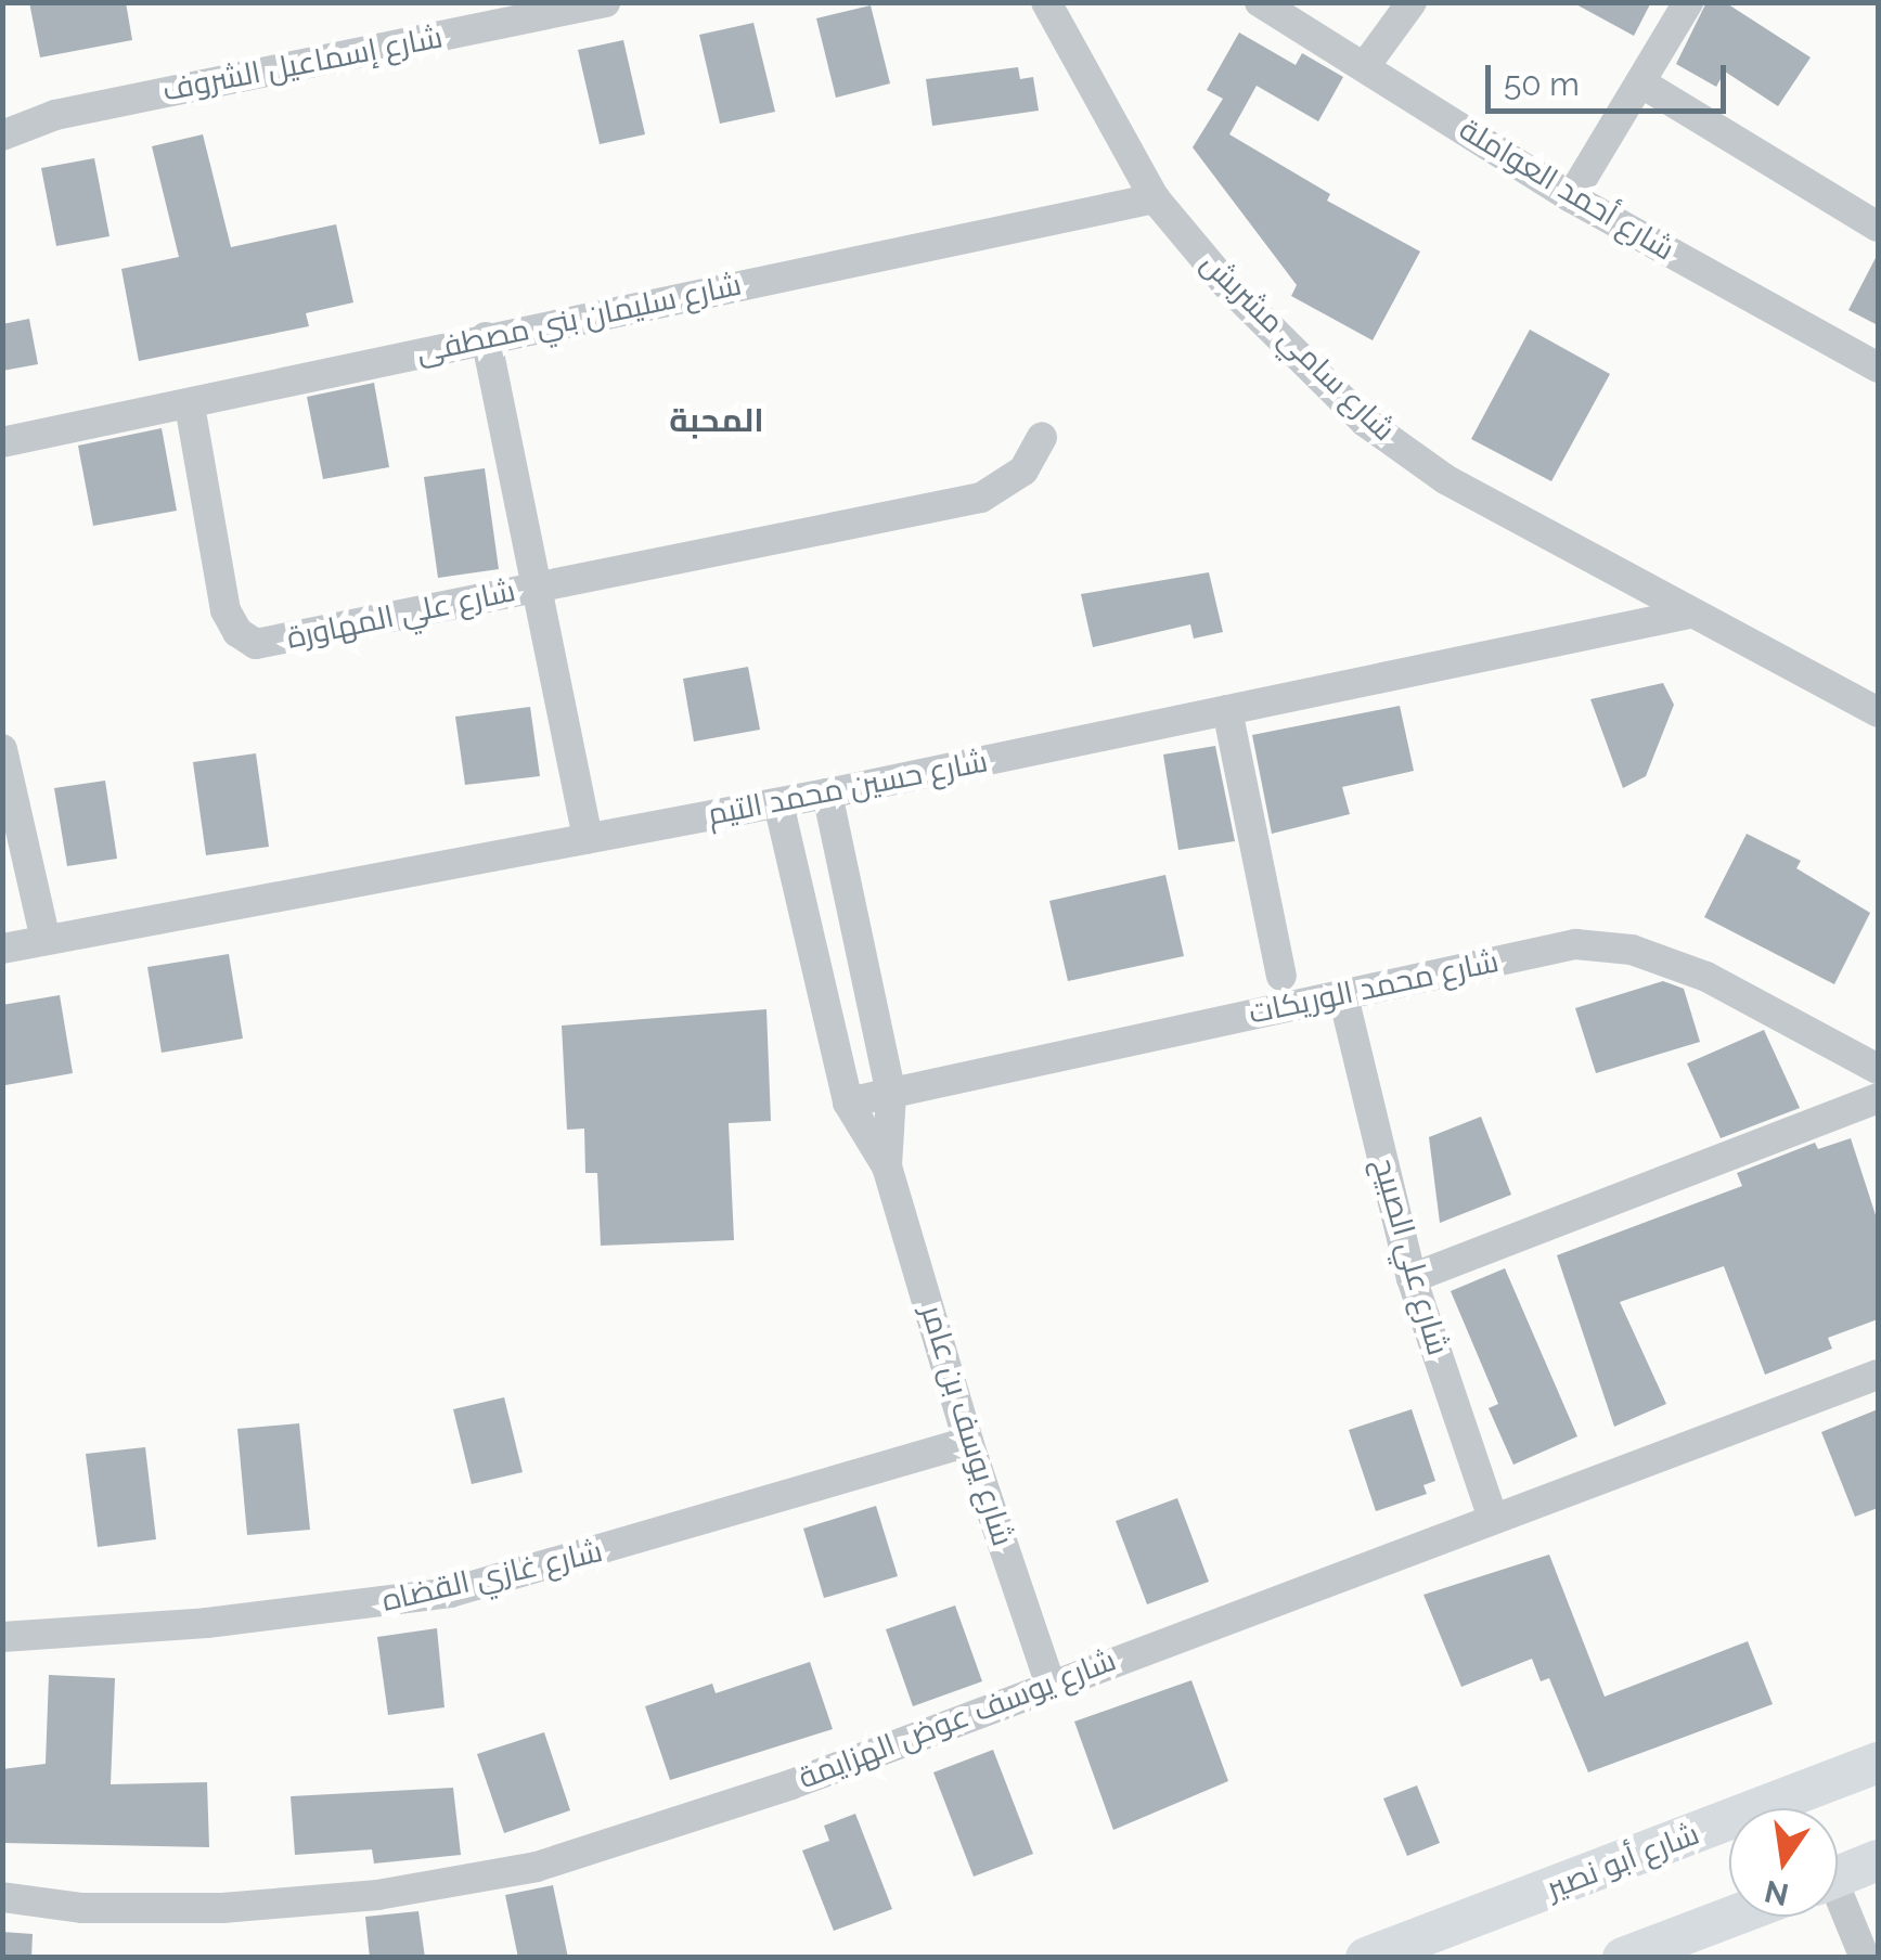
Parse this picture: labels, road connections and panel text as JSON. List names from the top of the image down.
{
  "streets": {
    "main road": ["شارع أبو نصير"],
    "street": [
      "شارع إسماعيل الشروف",
      "شارع أحمد العواملة",
      "شارع سليمان بني مصطفى",
      "شارع سامي مشربش",
      "شارع علي المهاورة",
      "شارع حسين محمد التيم",
      "شارع محمد الوريكات",
      "شارع علي الصبيح",
      "شارع يوسف بن عامر",
      "شارع غازي القضاه",
      "شارع يوسف عوض الهزايمة"
    ]
  },
  "crossings": [
    ["شارع سليمان بني مصطفى", "شارع سامي مشربش"],
    ["شارع سليمان بني مصطفى", "شارع علي المهاورة"],
    ["شارع سامي مشربش", "شارع حسين محمد التيم"],
    ["شارع حسين محمد التيم", "شارع يوسف بن عامر"],
    ["شارع محمد الوريكات", "شارع علي الصبيح"],
    ["شارع محمد الوريكات", "شارع يوسف بن عامر"],
    ["شارع علي الصبيح", "شارع يوسف عوض الهزايمة"],
    ["شارع يوسف بن عامر", "شارع غازي القضاه"],
    ["شارع يوسف بن عامر", "شارع يوسف عوض الهزايمة"]
  ],
  "districts": ["المحبة"],
  "scale_bar": "50 m",
  "north": "bottom"
}
